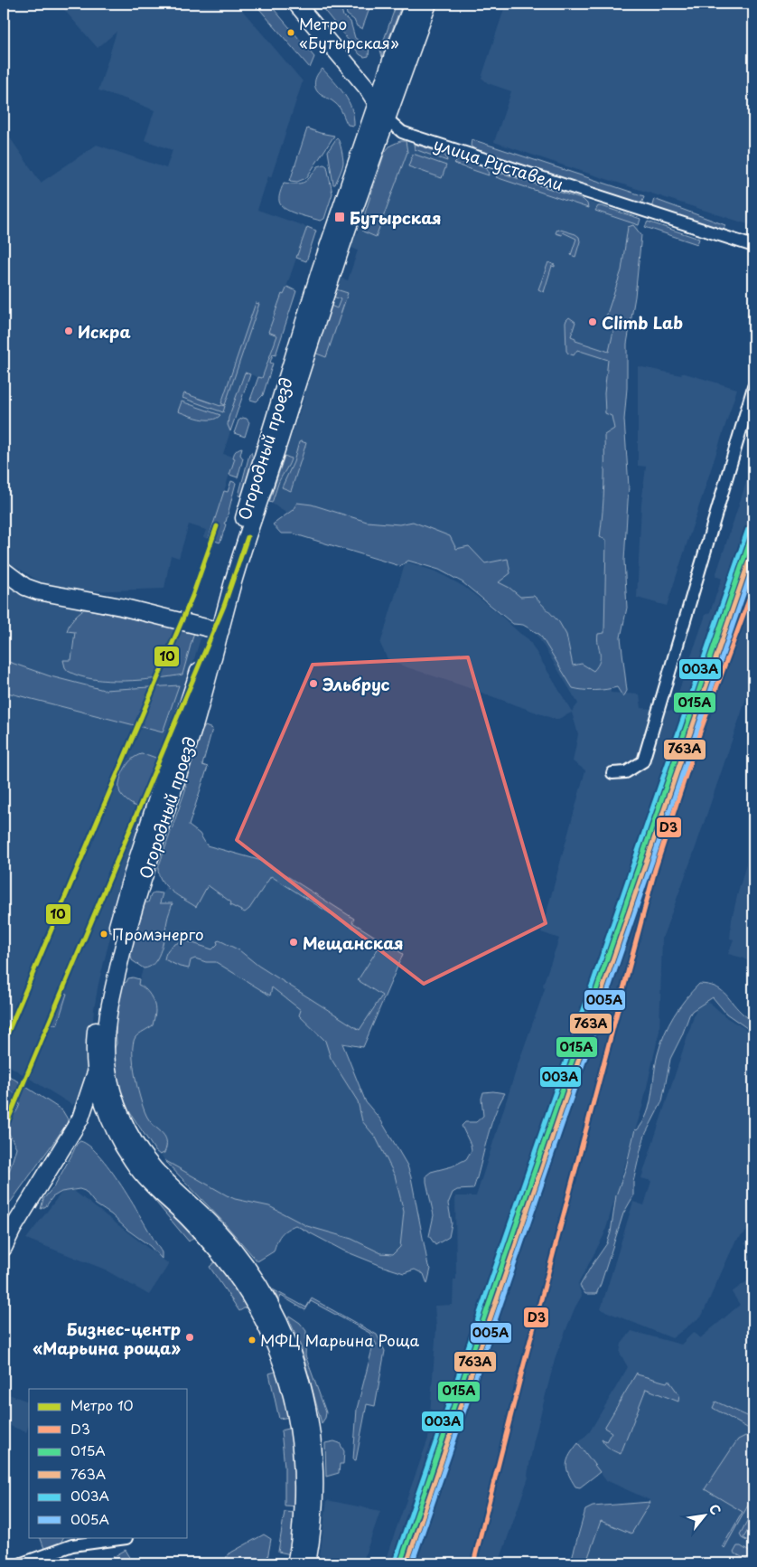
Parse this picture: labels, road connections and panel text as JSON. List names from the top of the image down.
{
  "streets": {
    "main road": ["улица Руставели", "Огородный проезд"]
  },
  "crossings": [
    ["улица Руставели", "Огородный проезд"]
  ],
  "places": {
    "other": [
      "Метро «Бутырская»",
      "Climb Lab",
      "Искра",
      "Эльбрус",
      "Промэнерго",
      "Мещанская",
      "Бизнес-центр «Марьина роща»",
      "МФЦ Марьина Роща"
    ],
    "transit": ["Бутырская"]
  },
  "lines": [
    "metro line 10",
    "transit line 003А",
    "transit line 015А",
    "transit line 763А",
    "transit line 005А",
    "transit line D3"
  ],
  "legend": [
    "Метро 10",
    "D3",
    "015А",
    "763А",
    "003А",
    "005А"
  ],
  "north": "top right"
}
